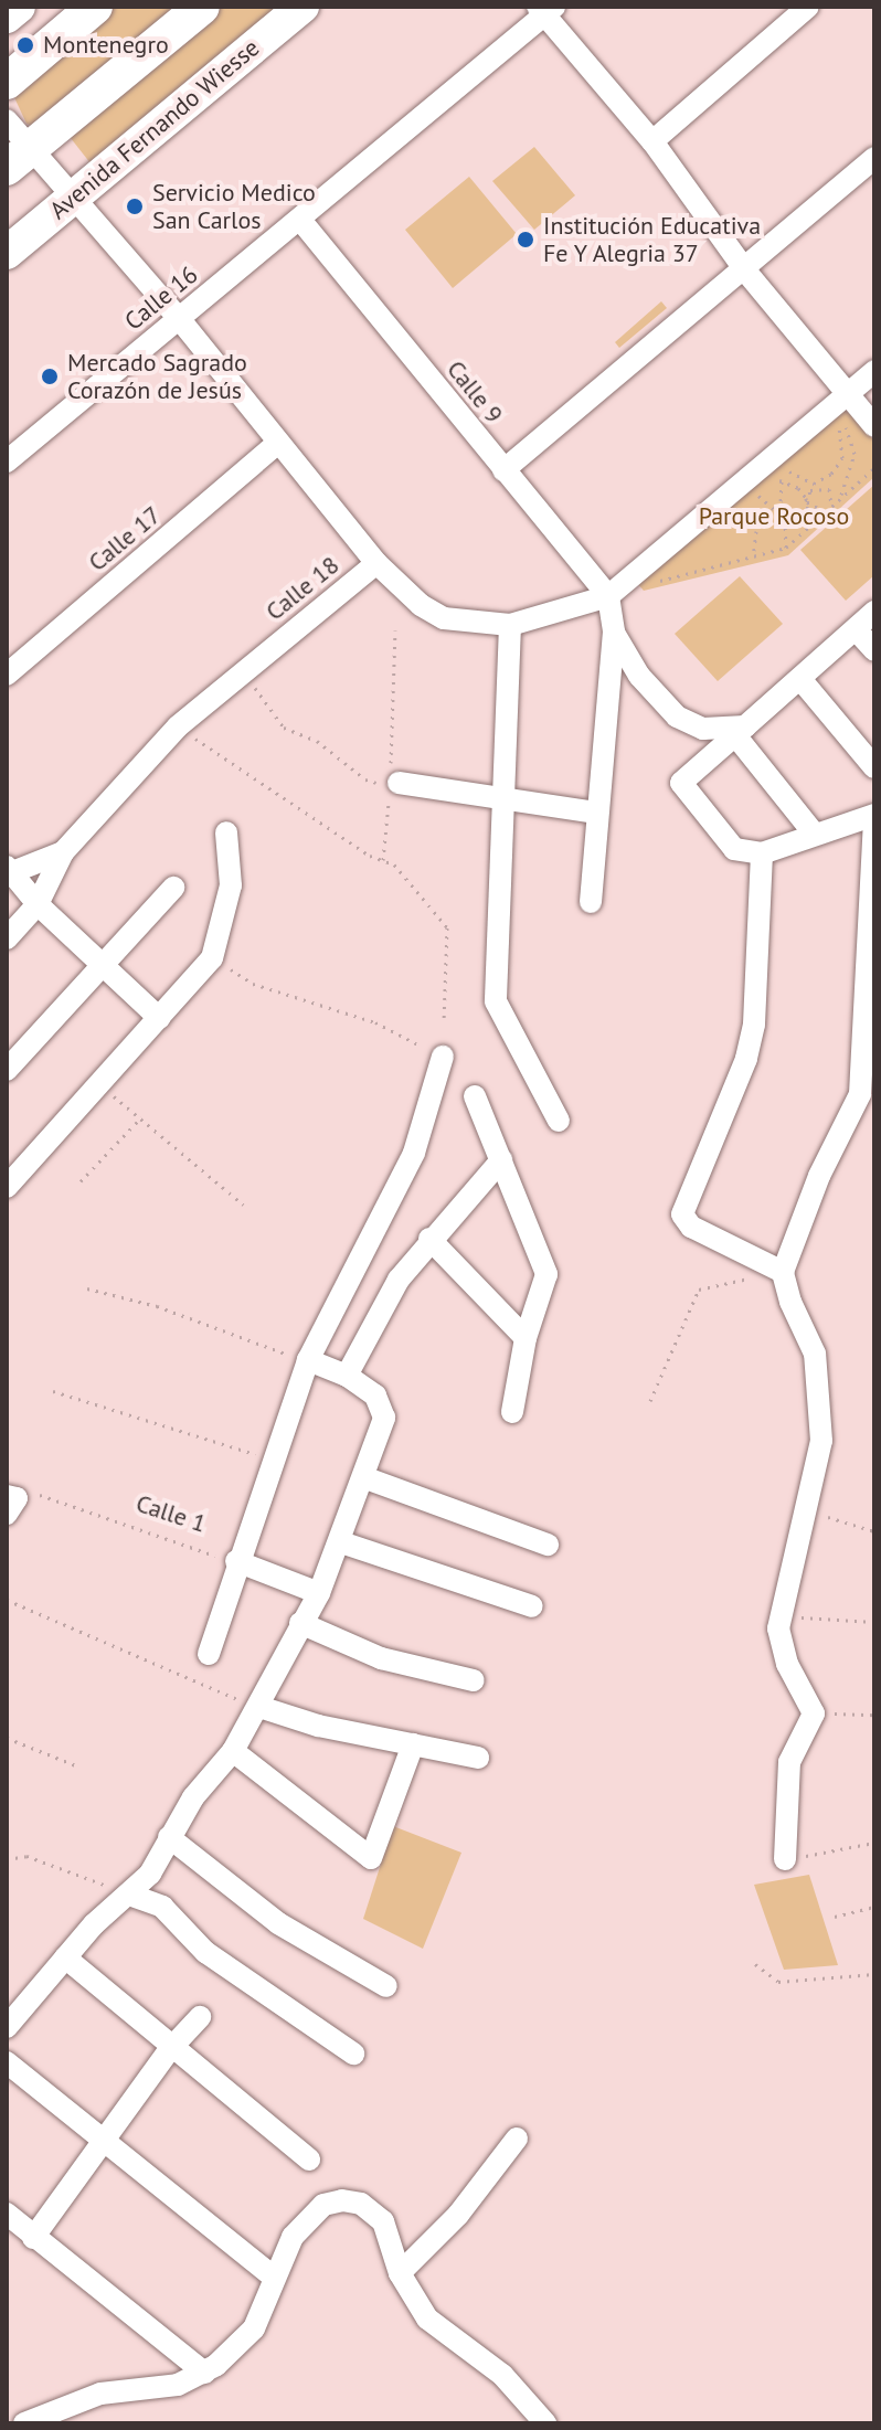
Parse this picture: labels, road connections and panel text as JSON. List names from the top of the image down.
{
  "streets": {
    "main road": ["Avenida Fernando Wiesse"],
    "street": [
      "Calle 16",
      "Calle 9",
      "Calle 17",
      "Calle 18"
    ],
    "path": ["Calle 1"]
  },
  "crossings": [
    ["Calle 16", "Calle 9"],
    ["Calle 9", "Calle 18"]
  ],
  "parks": ["Parque Rocoso"],
  "places": [
    "Montenegro",
    "Servicio Medico San Carlos",
    "Institución Educativa Fe Y Alegria 37",
    "Mercado Sagrado Corazón de Jesús"
  ]
}
